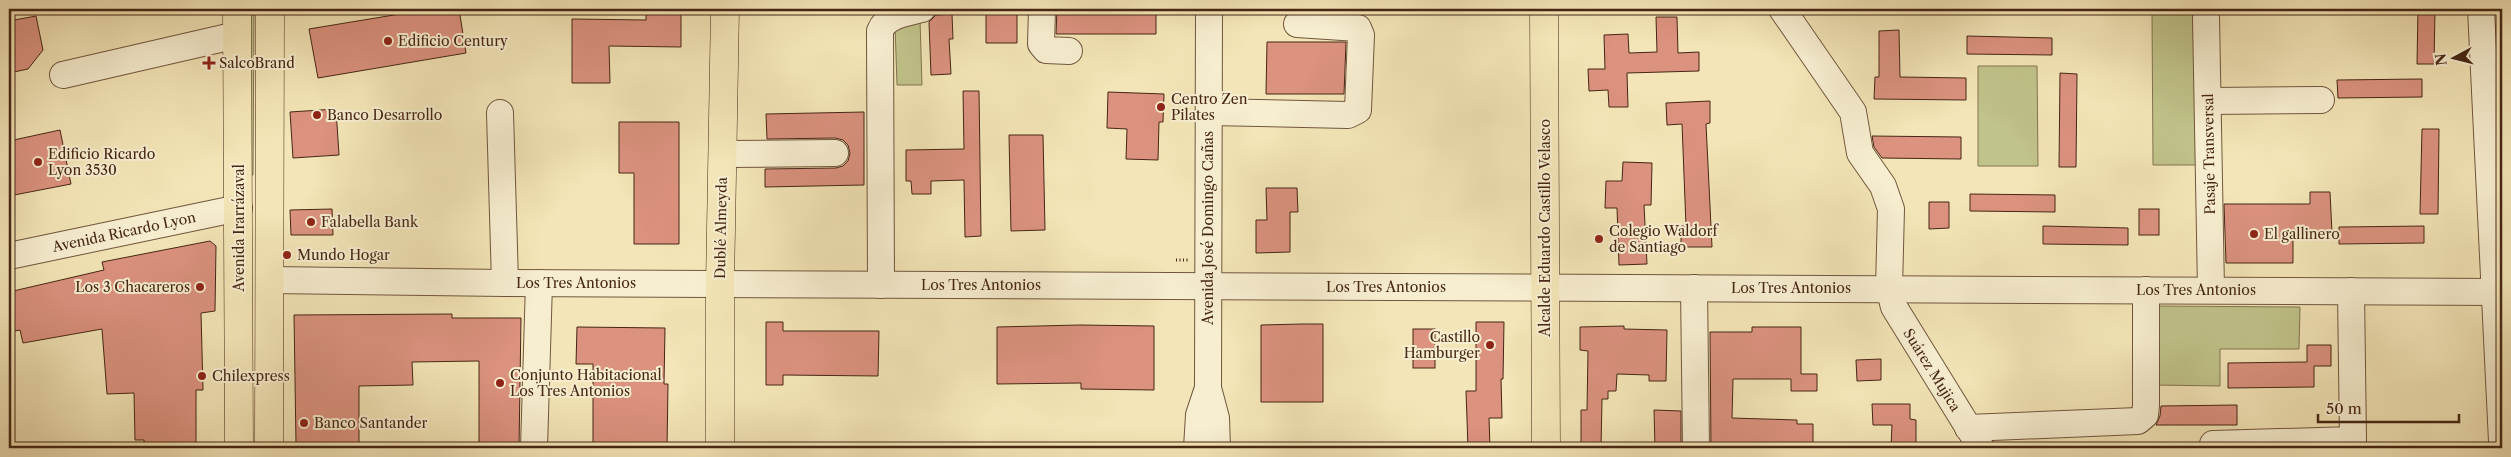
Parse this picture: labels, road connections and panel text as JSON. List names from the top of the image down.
{
  "streets": {
    "main road": ["Avenida Irarrázaval", "Dublé Almeyda", "Alcalde Eduardo Castillo Velasco"],
    "street": [
      "Pasaje Transversal",
      "Avenida José Domingo Cañas",
      "Avenida Ricardo Lyon",
      "Los Tres Antonios",
      "Suárez Mujica"
    ]
  },
  "crossings": [
    ["Pasaje Transversal", "Los Tres Antonios"],
    ["Avenida Irarrázaval", "Avenida Ricardo Lyon"],
    ["Dublé Almeyda", "Los Tres Antonios"],
    ["Avenida José Domingo Cañas", "Los Tres Antonios"],
    ["Alcalde Eduardo Castillo Velasco", "Los Tres Antonios"],
    ["Los Tres Antonios", "Suárez Mujica"]
  ],
  "places": {
    "other": [
      "Edificio Century",
      "Centro Zen Pilates",
      "Banco Desarrollo",
      "Edificio Ricardo Lyon 3530",
      "Falabella Bank",
      "El gallinero",
      "Colegio Waldorf de Santiago",
      "Mundo Hogar",
      "Los 3 Chacareros",
      "Castillo Hamburger",
      "Chilexpress",
      "Conjunto Habitacional Los Tres Antonios",
      "Banco Santander"
    ],
    "health": ["SalcoBrand"]
  },
  "scale_bar": "50 m",
  "north": "left"
}
